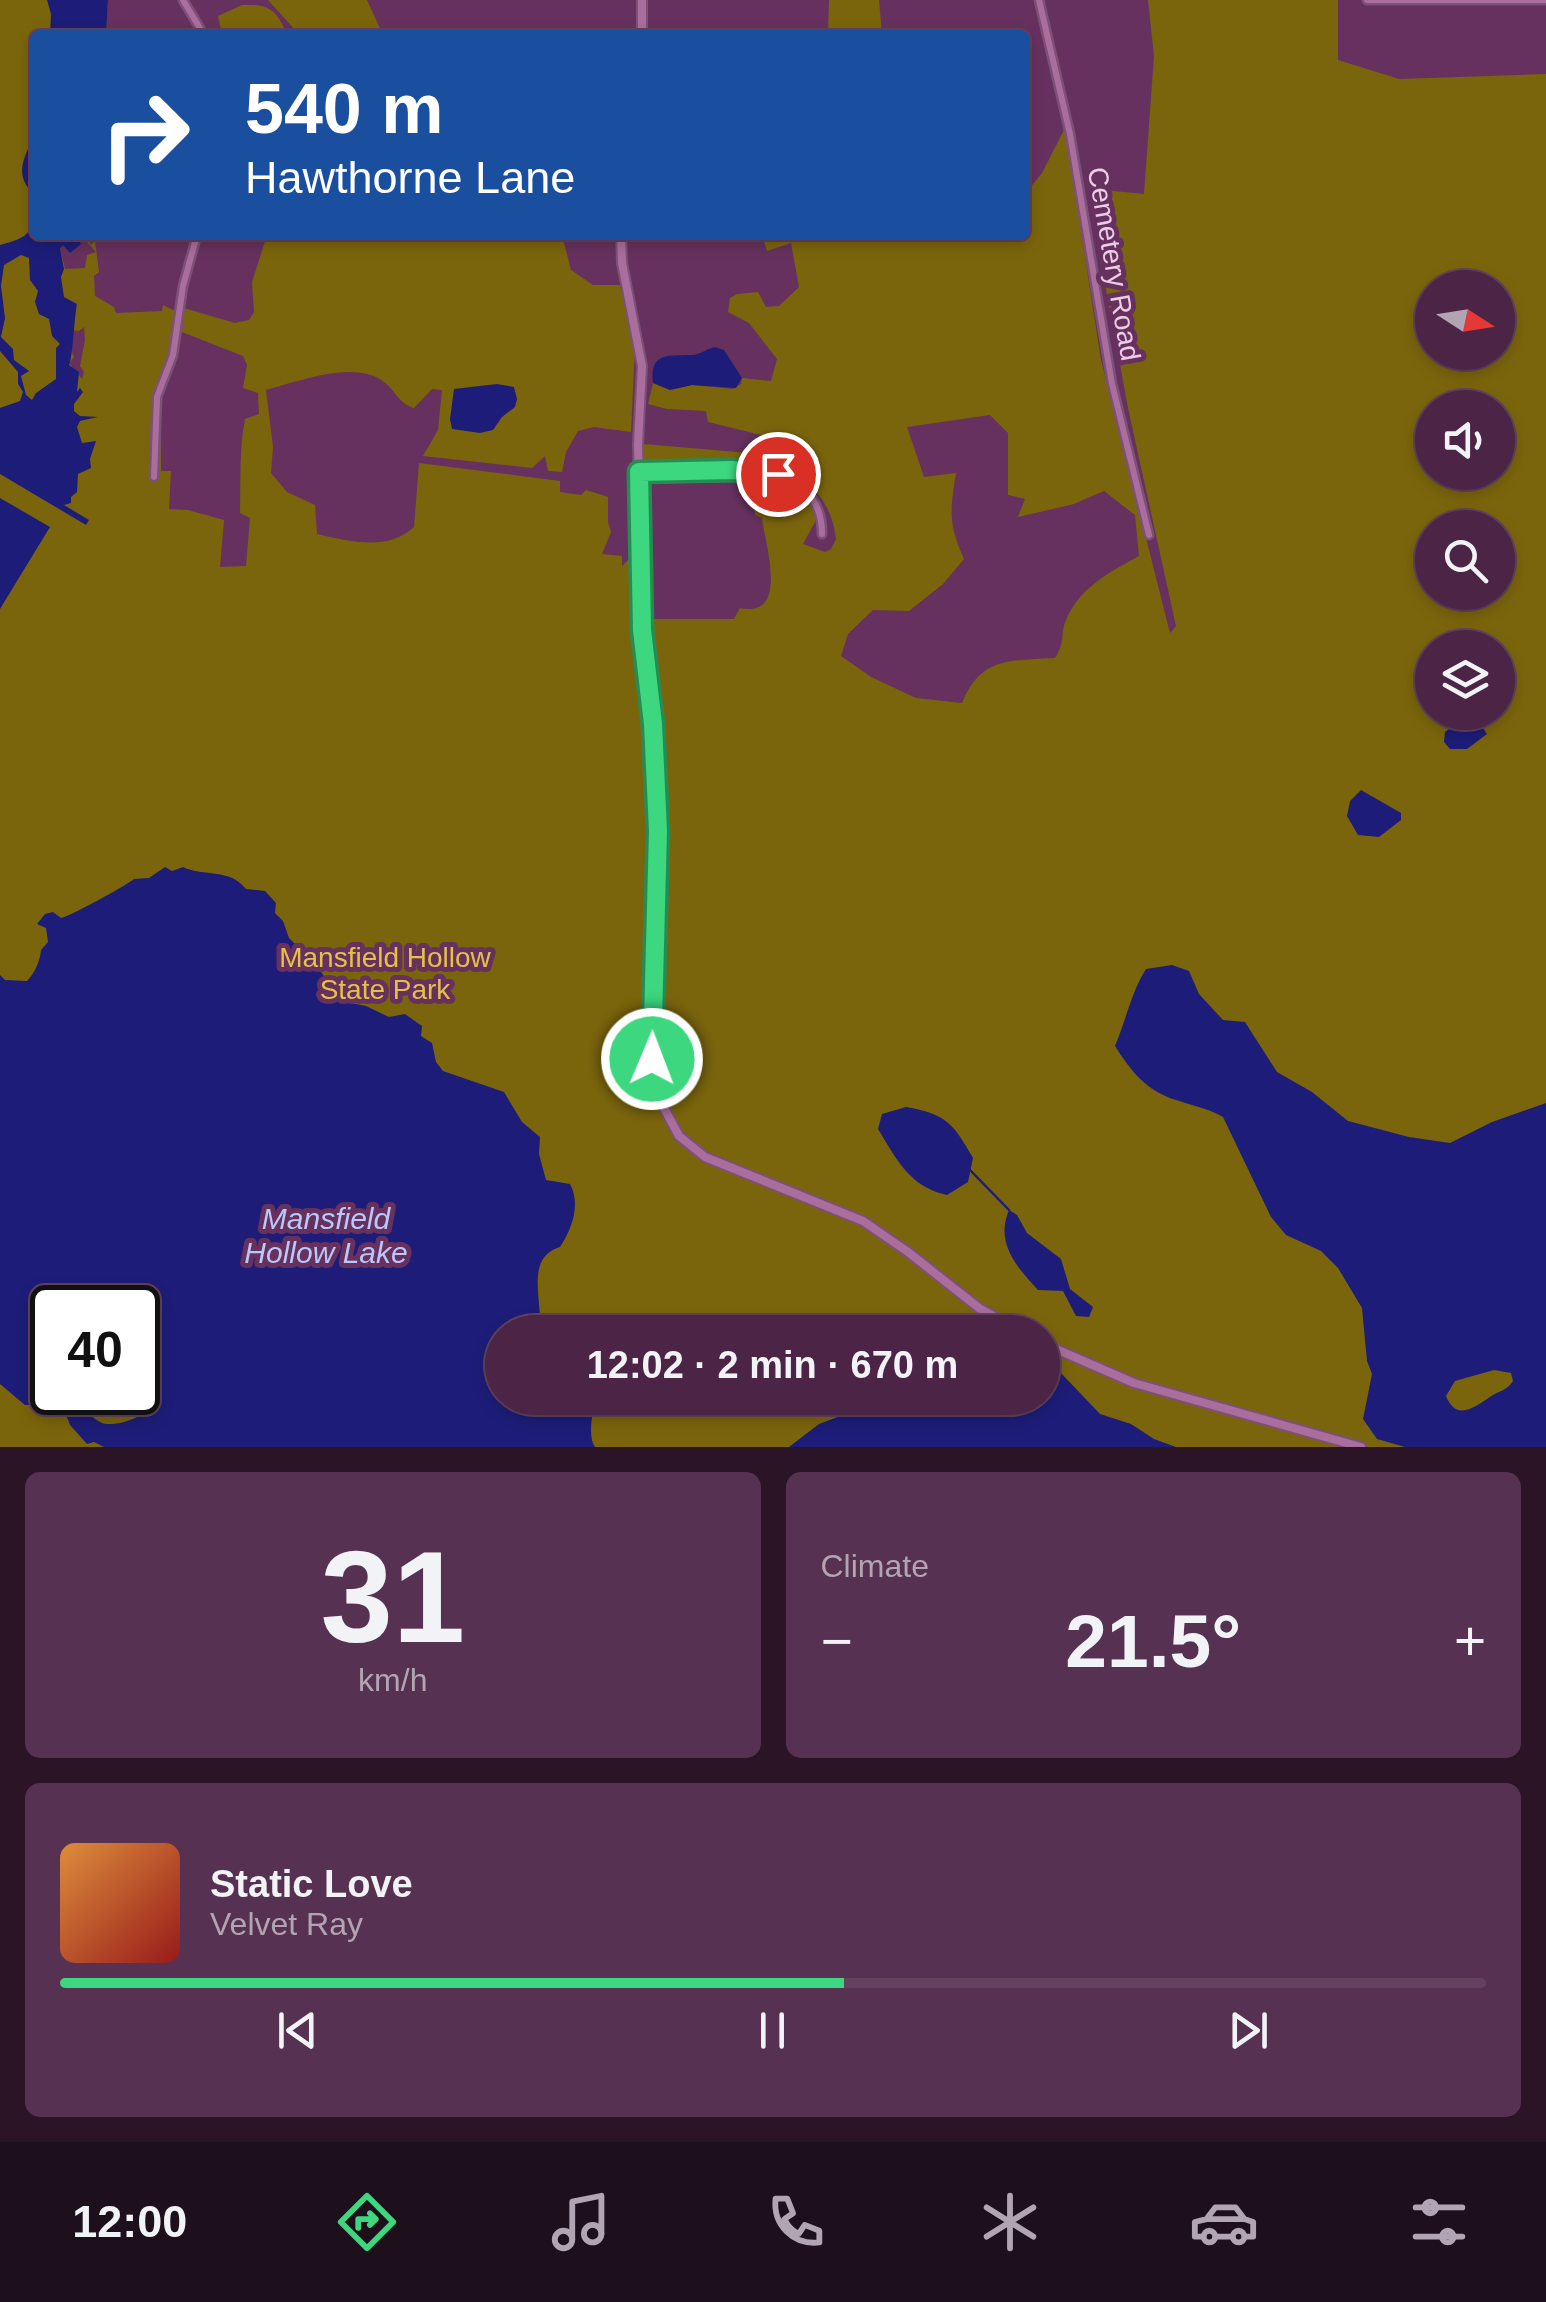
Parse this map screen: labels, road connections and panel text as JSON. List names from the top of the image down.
{
  "streets": {
    "street": ["Cemetery Road"]
  },
  "water": ["Mansfield Hollow Lake"],
  "parks": ["Mansfield Hollow State Park"],
  "north": "right",
  "page": {
    "turn": ["540 m", "Hawthorne Lane"],
    "limit": "40",
    "trip": "12:02 · 2 min · 670 m",
    "tile": [
      ["31", "km/h"],
      "Climate"
    ],
    "heat": ["−", "21.5°", "+"],
    "song": ["Static Love", "Velvet Ray"],
    "tabs": "12:00"
  }
}
